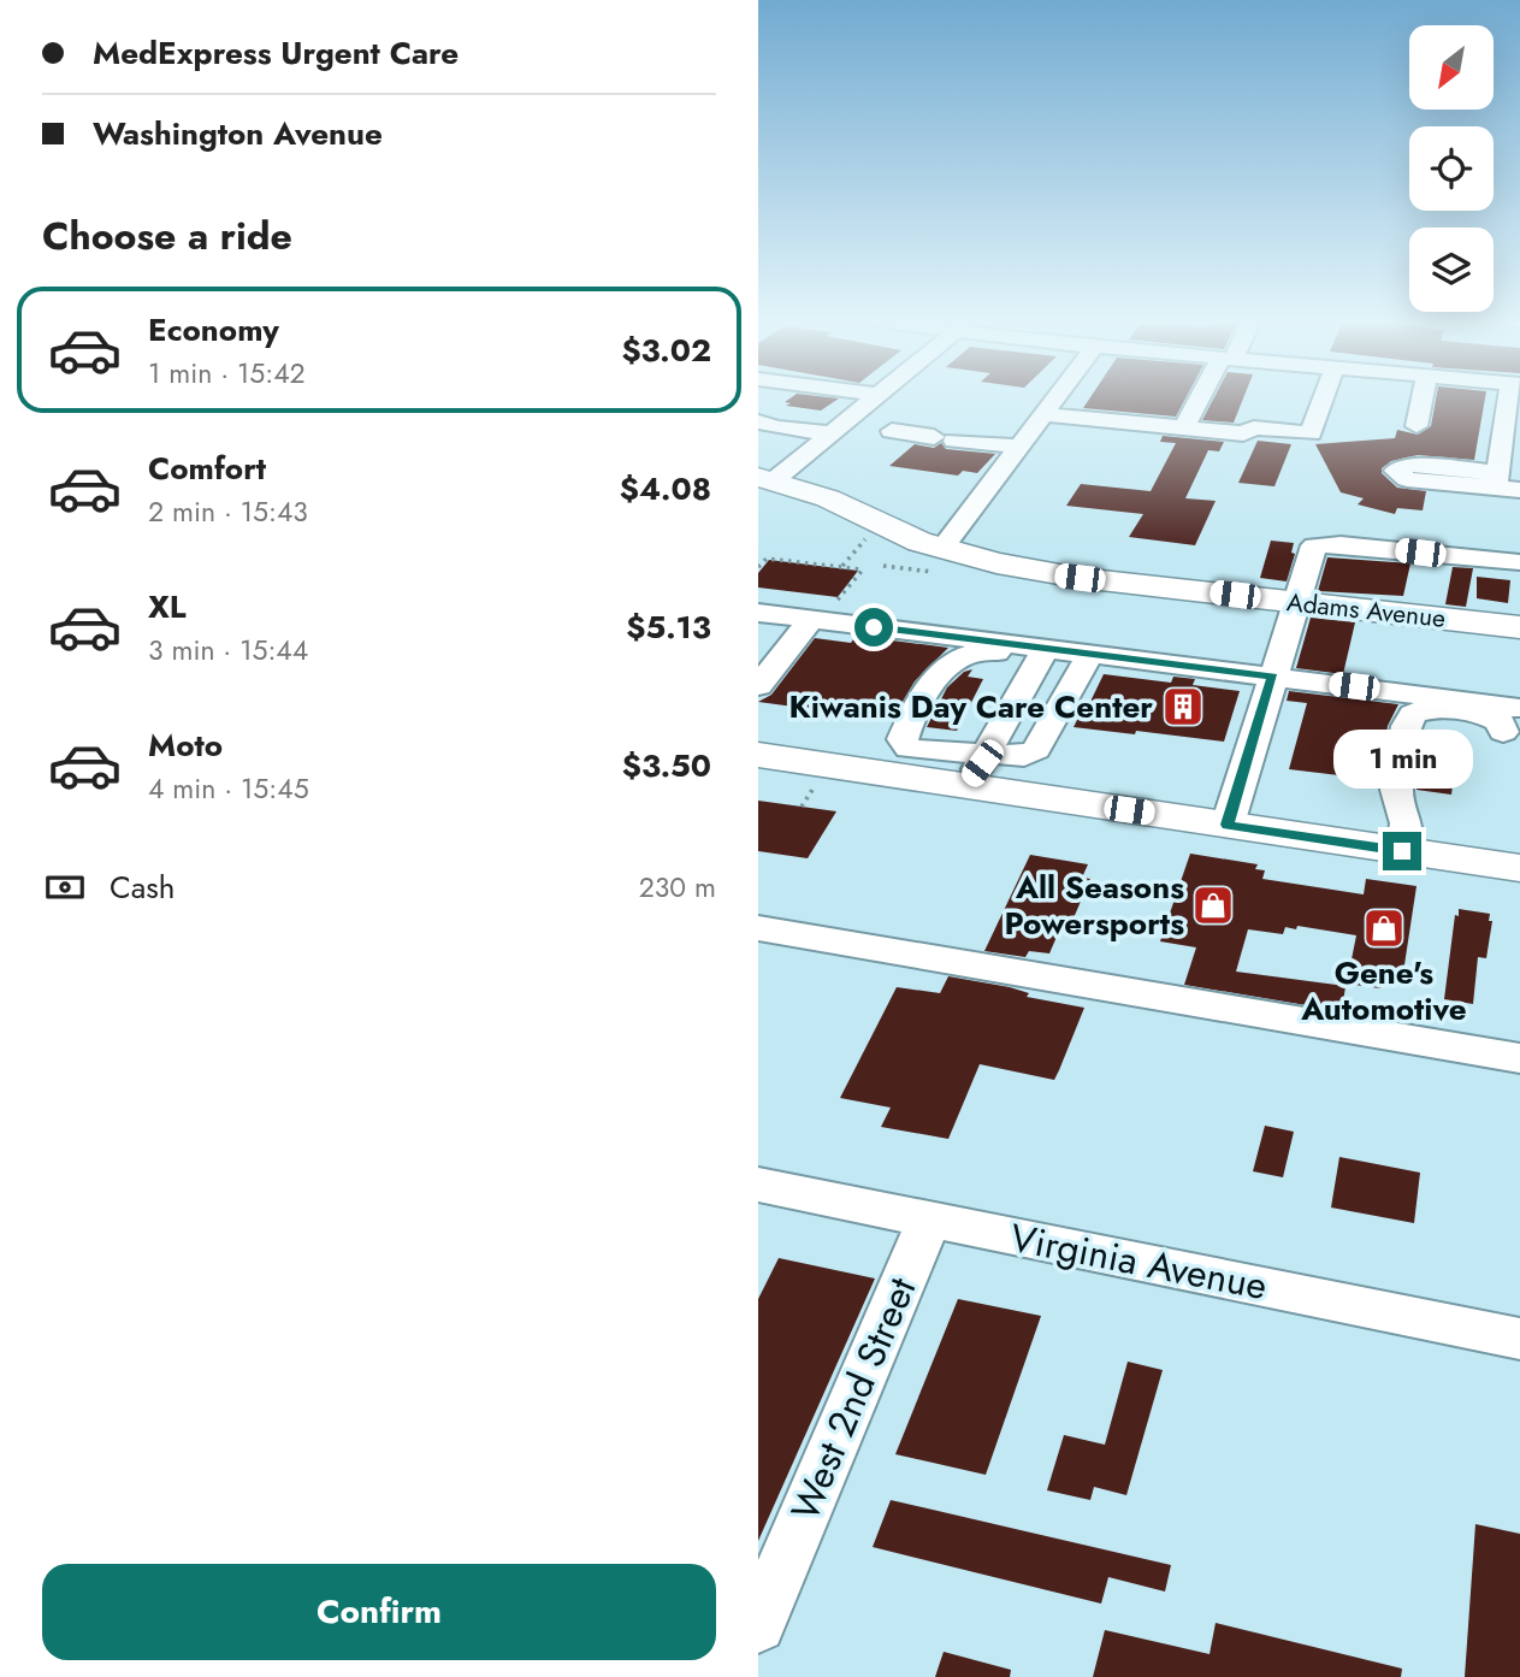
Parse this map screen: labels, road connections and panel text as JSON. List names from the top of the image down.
{
  "streets": {
    "main road": ["Adams Avenue"],
    "street": ["Virginia Avenue", "West 2nd Street"]
  },
  "crossings": [
    ["Virginia Avenue", "West 2nd Street"]
  ],
  "places": {
    "building": ["Kiwanis Day Care Center"],
    "shop": ["All Seasons Powersports", "Gene's Automotive"]
  },
  "north": "bottom left",
  "page": {
    "banner": ["MedExpress Urgent Care", "Washington Avenue"],
    "heading": "Choose a ride",
    "list": [
      {
        "name": "Economy",
        "note": "1 min · 15:42",
        "value": "$3.02"
      },
      {
        "name": "Comfort",
        "note": "2 min · 15:43",
        "value": "$4.08"
      },
      {
        "name": "XL",
        "note": "3 min · 15:44",
        "value": "$5.13"
      },
      {
        "name": "Moto",
        "note": "4 min · 15:45",
        "value": "$3.50"
      }
    ],
    "bubble": "1 min",
    "pay": ["Cash", "230 m"],
    "buttons": "Confirm"
  }
}
